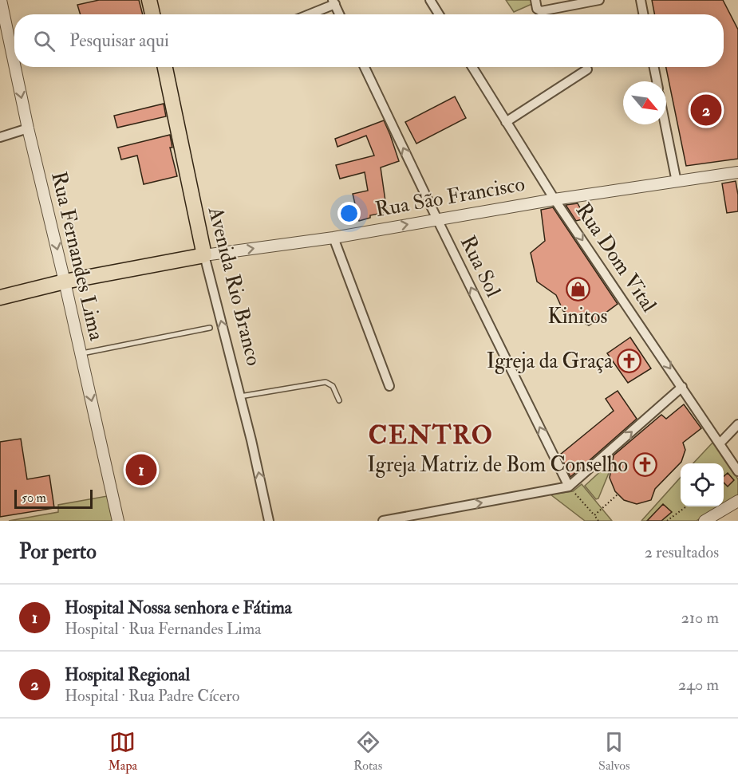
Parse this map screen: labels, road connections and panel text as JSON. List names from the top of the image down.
{
  "streets": {
    "main road": ["Rua São Francisco", "Avenida Rio Branco"],
    "street": ["Rua Fernandes Lima", "Rua Dom Vital", "Rua Sol"]
  },
  "crossings": [
    ["Rua São Francisco", "Rua Fernandes Lima"],
    ["Rua São Francisco", "Rua Dom Vital"],
    ["Rua São Francisco", "Rua Sol"],
    ["Rua São Francisco", "Avenida Rio Branco"]
  ],
  "one_way": [
    "Rua Fernandes Lima",
    "Rua Dom Vital",
    "Rua Sol",
    "Avenida Rio Branco"
  ],
  "districts": ["CENTRO"],
  "places": {
    "shop": ["Kinitos"],
    "church": ["Igreja da Graça", "Igreja Matriz de Bom Conselho"]
  },
  "scale_bar": "50 m",
  "north": "bottom right",
  "page": {
    "search": "Pesquisar aqui",
    "pins": ["2", "1"],
    "scale": "50 m",
    "heading": ["Por perto", "2 resultados"],
    "list": [
      {
        "mark": "1",
        "name": "Hospital Nossa senhora e Fátima",
        "note": "Hospital · Rua Fernandes Lima",
        "value": "210 m"
      },
      {
        "mark": "2",
        "name": "Hospital Regional",
        "note": "Hospital · Rua Padre Cícero",
        "value": "240 m"
      }
    ],
    "nav": ["Mapa", "Rotas", "Salvos"]
  }
}
